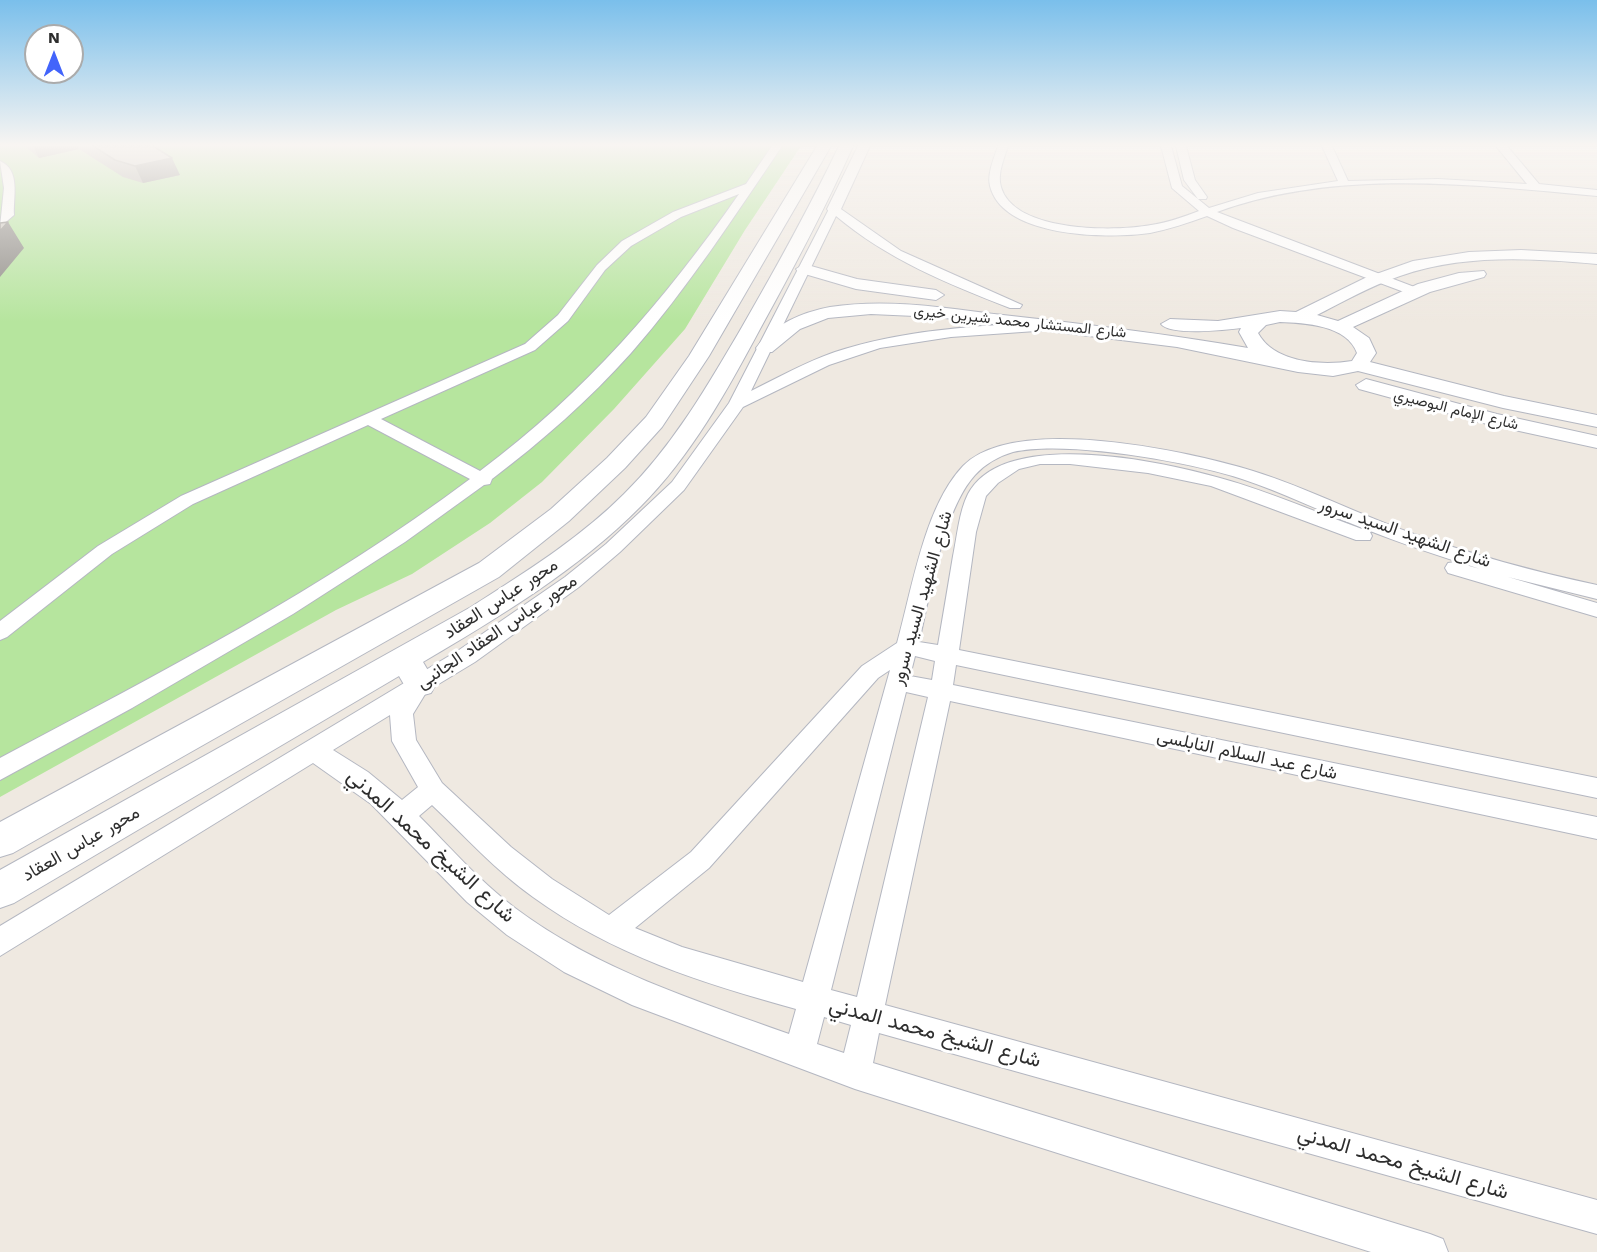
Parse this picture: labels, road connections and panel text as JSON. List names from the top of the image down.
{
  "streets": {
    "main road": ["محور عباس العقاد"],
    "street": [
      "شارع المستشار محمد شيرين خيرى",
      "شارع الإمام البوصيري",
      "شارع الشهيد السيد سرور",
      "محور عباس العقاد الجانبى",
      "شارع عبد السلام النابلسى",
      "شارع الشيخ محمد المدني"
    ]
  },
  "crossings": [
    ["شارع المستشار محمد شيرين خيرى", "شارع الإمام البوصيري"],
    ["شارع المستشار محمد شيرين خيرى", "محور عباس العقاد"],
    ["شارع المستشار محمد شيرين خيرى", "محور عباس العقاد الجانبى"],
    ["شارع الشهيد السيد سرور", "شارع عبد السلام النابلسى"],
    ["شارع الشهيد السيد سرور", "شارع الشيخ محمد المدني"],
    ["محور عباس العقاد", "محور عباس العقاد الجانبى"],
    ["محور عباس العقاد", "شارع الشيخ محمد المدني"],
    ["محور عباس العقاد الجانبى", "شارع الشيخ محمد المدني"]
  ],
  "north": "top"
}
